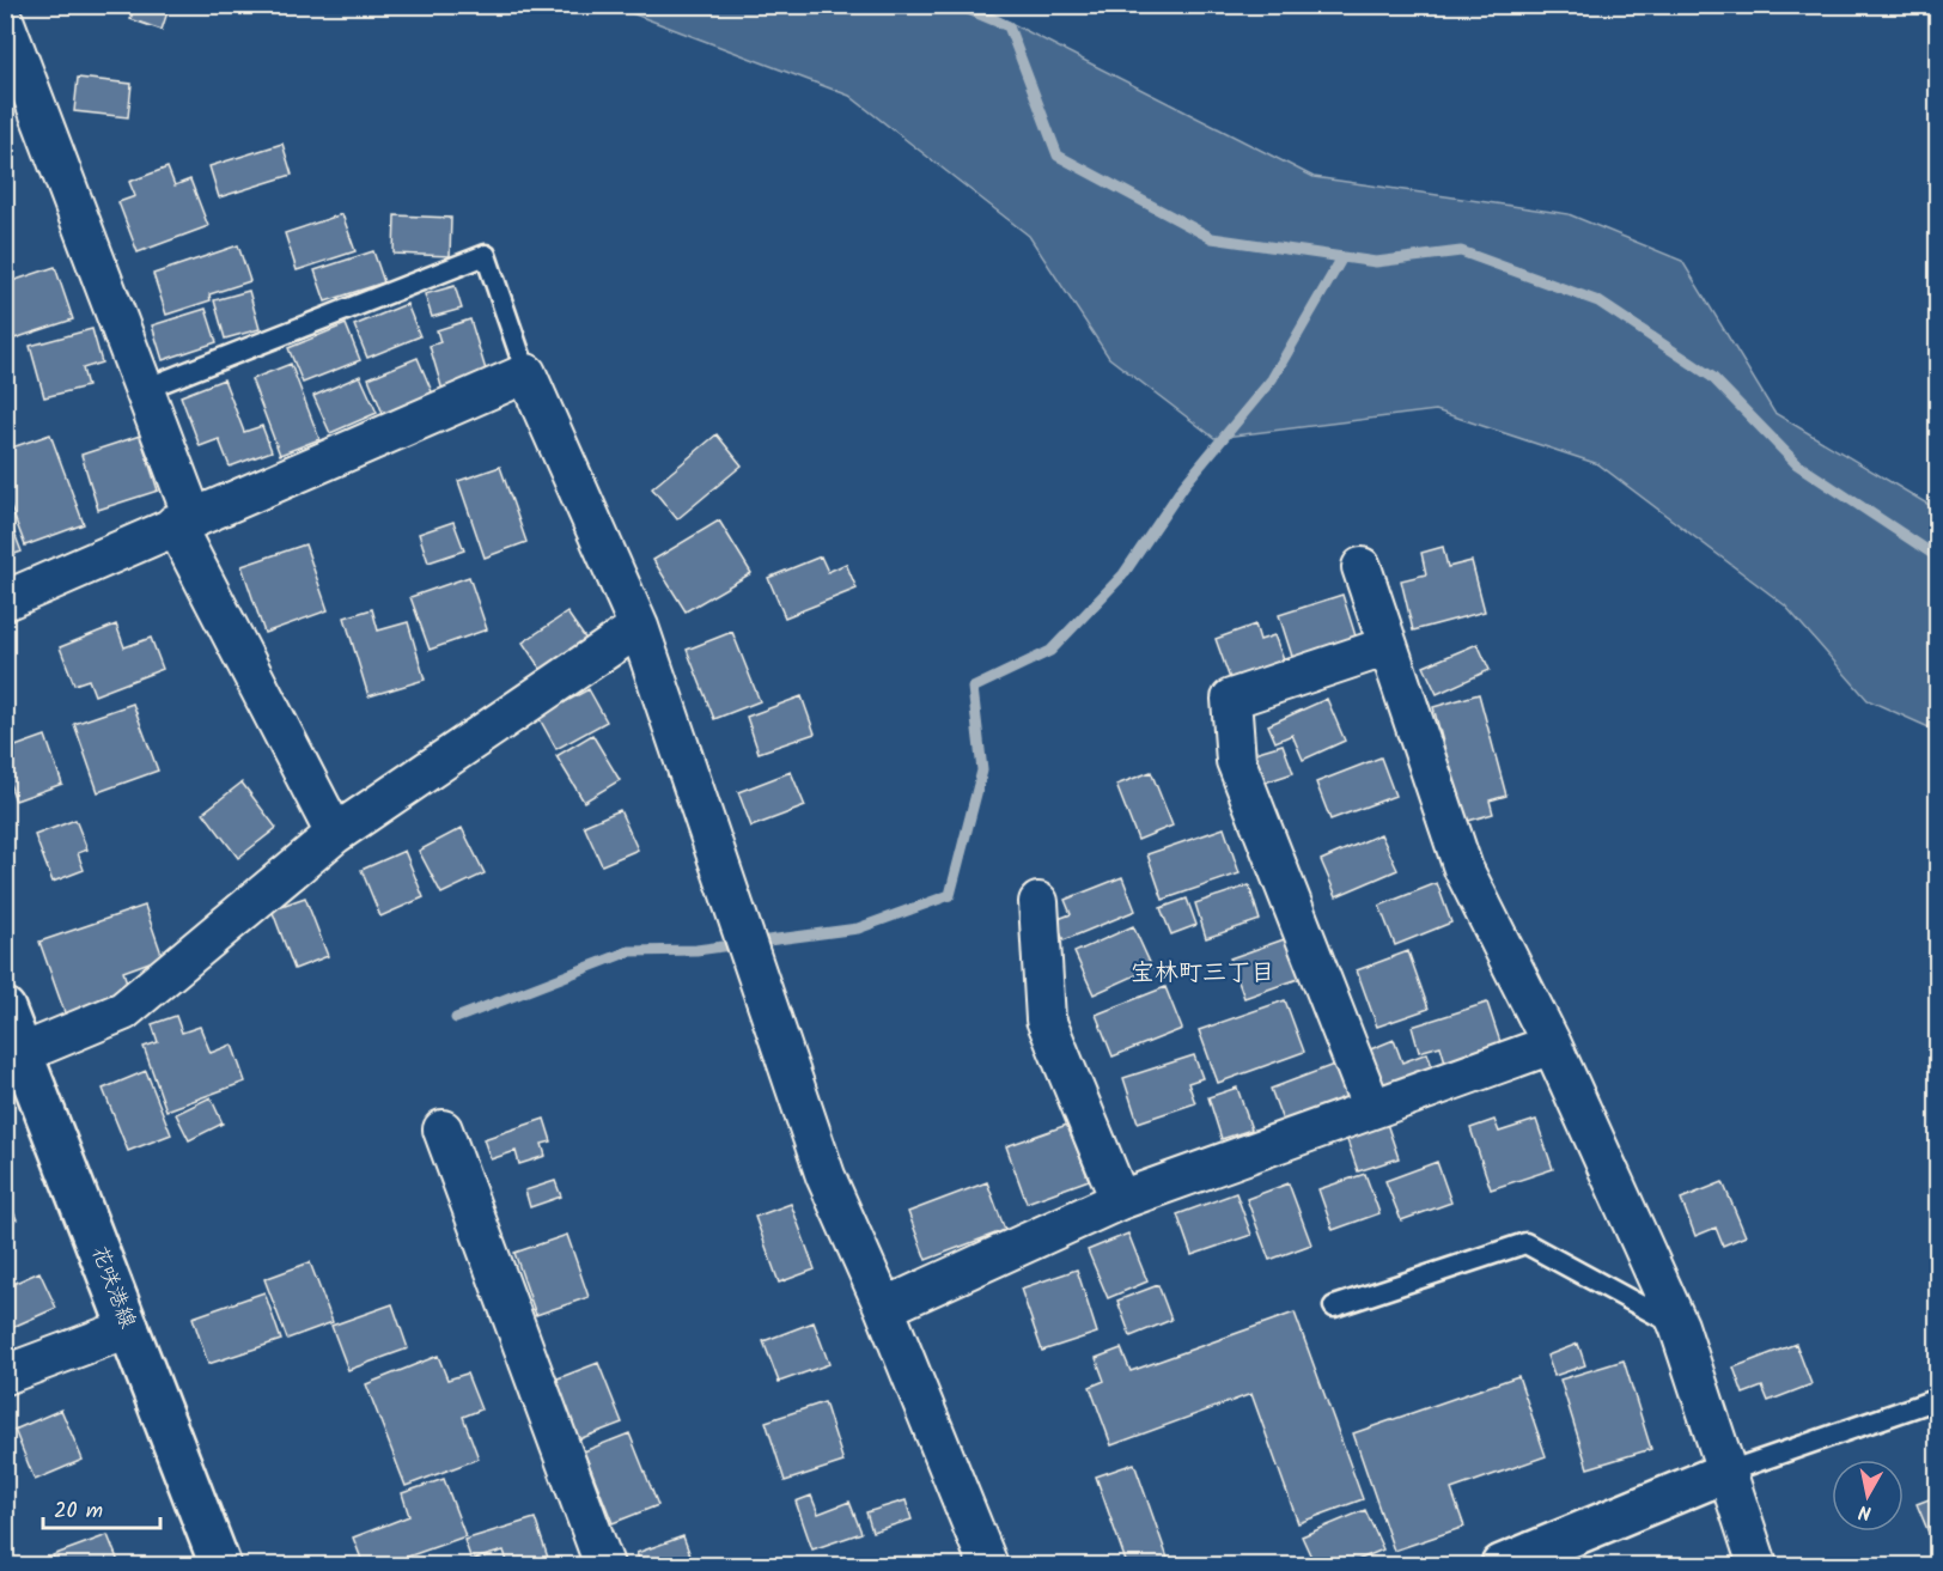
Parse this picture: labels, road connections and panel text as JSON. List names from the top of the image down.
{
  "streets": {
    "main road": ["花咲港線"]
  },
  "districts": ["宝林町三丁目"],
  "scale_bar": "20 m",
  "north": "bottom"
}
